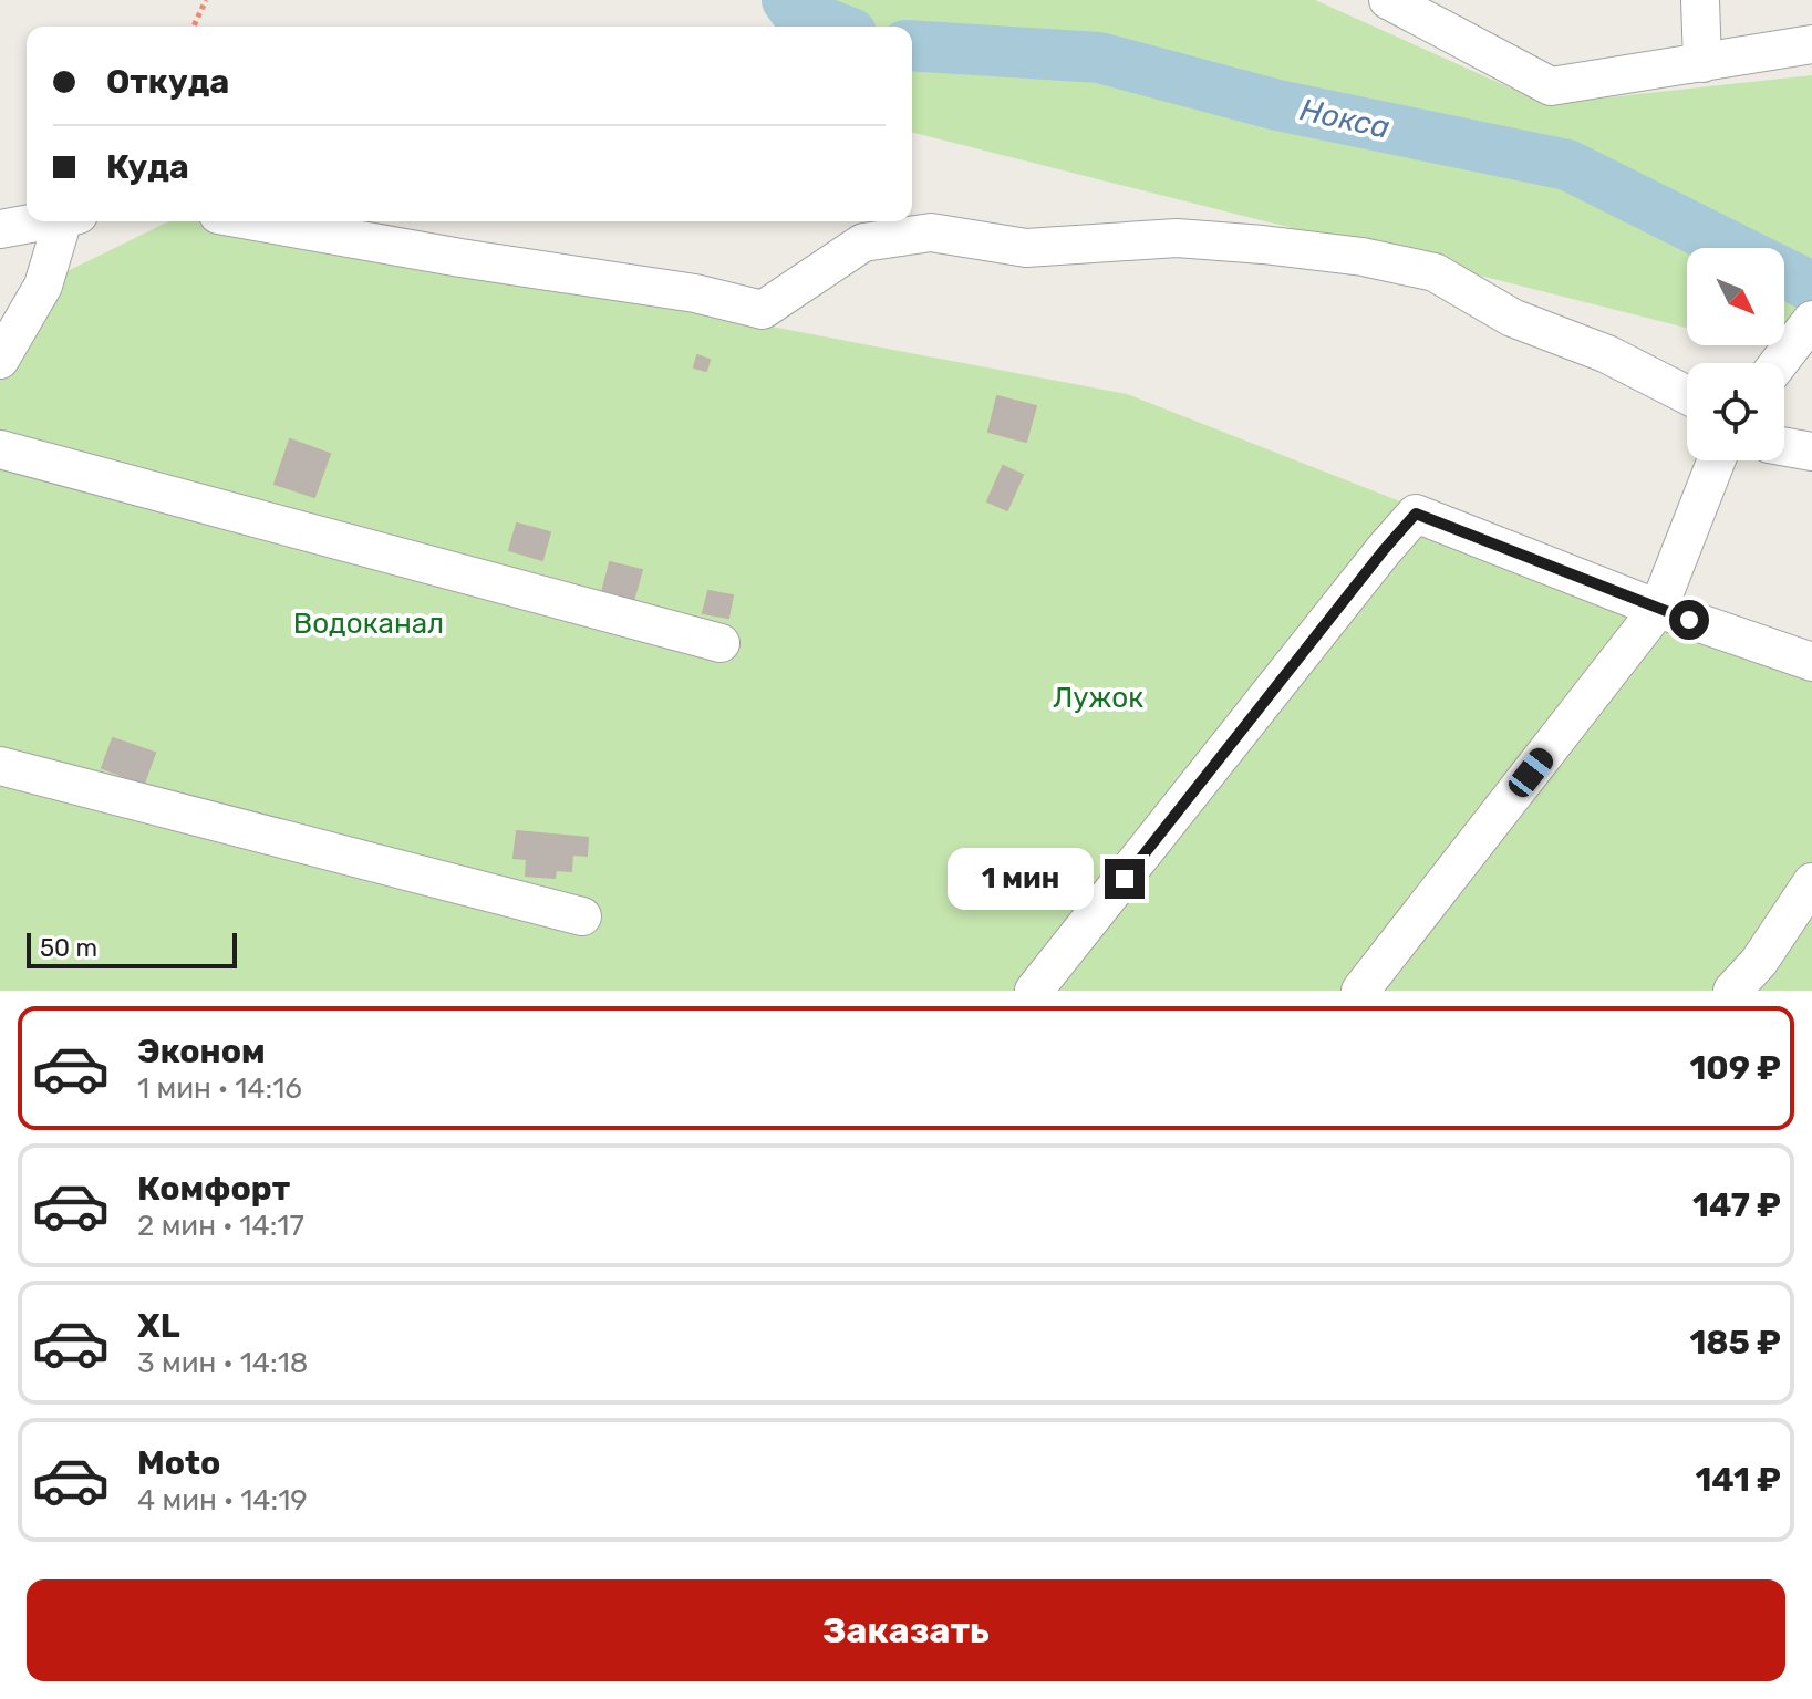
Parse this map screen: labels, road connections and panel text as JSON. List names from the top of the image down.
{
  "water": ["Нокса"],
  "parks": ["Водоканал", "Лужок"],
  "scale_bar": "50 m",
  "north": "bottom right",
  "page": {
    "banner": ["Откуда", "Куда"],
    "bubble": "1 мин",
    "scale": "50 m",
    "list": [
      {
        "name": "Эконом",
        "note": "1 мин · 14:16",
        "value": "109 ₽"
      },
      {
        "name": "Комфорт",
        "note": "2 мин · 14:17",
        "value": "147 ₽"
      },
      {
        "name": "XL",
        "note": "3 мин · 14:18",
        "value": "185 ₽"
      },
      {
        "name": "Moto",
        "note": "4 мин · 14:19",
        "value": "141 ₽"
      }
    ],
    "buttons": "Заказать"
  }
}
